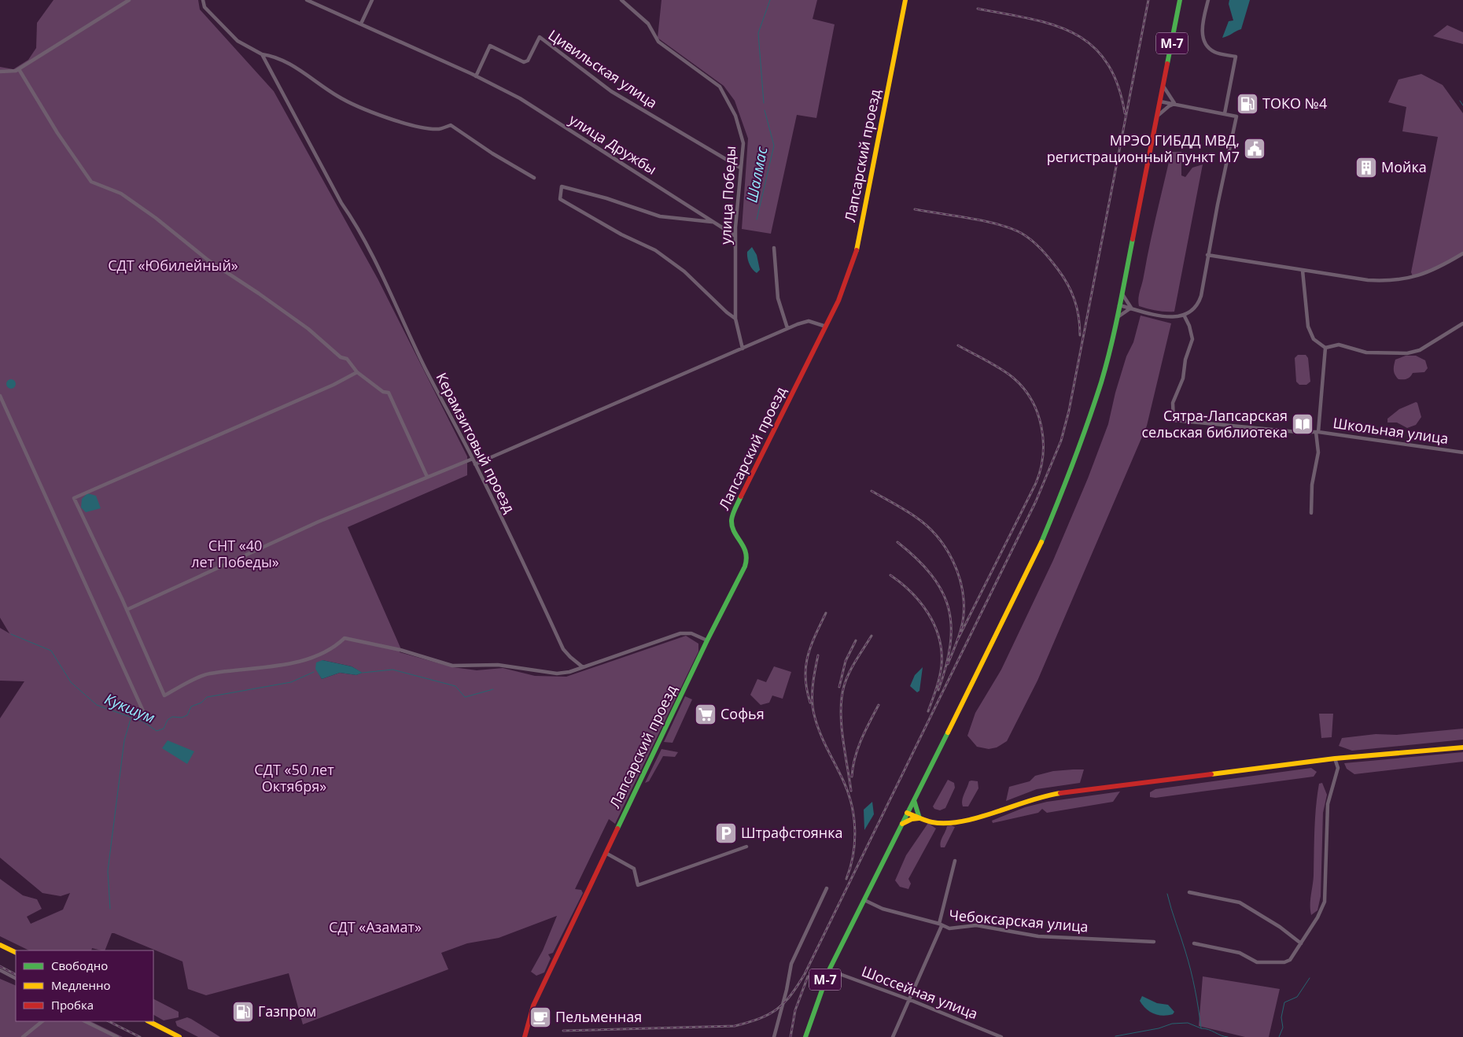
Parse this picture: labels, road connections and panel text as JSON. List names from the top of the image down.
{
  "streets": {
    "main road": ["М-7", "Лапсарский проезд"],
    "street": [
      "Цивильская улица",
      "улица Дружбы",
      "улица Победы",
      "Школьная улица",
      "Керамзитовый проезд",
      "Чебоксарская улица",
      "Шоссейная улица"
    ]
  },
  "crossings": [
    ["М-7", "Чебоксарская улица"],
    ["М-7", "Шоссейная улица"],
    ["Цивильская улица", "улица Дружбы"],
    ["Цивильская улица", "улица Победы"],
    ["улица Дружбы", "улица Победы"]
  ],
  "water": ["Шалмас", "Кукшум"],
  "parks": [
    "СДТ «Юбилейный»",
    "СНТ «40 лет Победы»",
    "СДТ «50 лет Октября»",
    "СДТ «Азамат»"
  ],
  "places": {
    "fuel station": ["ТОКО №4", "Газпром"],
    "public building": ["МРЭО ГИБДД МВД, регистрационный пункт М7"],
    "building": ["Мойка"],
    "library": ["Сятра-Лапсарская сельская библиотека"],
    "supermarket": ["Софья"],
    "parking": ["Штрафстоянка"],
    "cafe": ["Пельменная"]
  },
  "legend": ["Свободно", "Медленно", "Пробка"]
}
